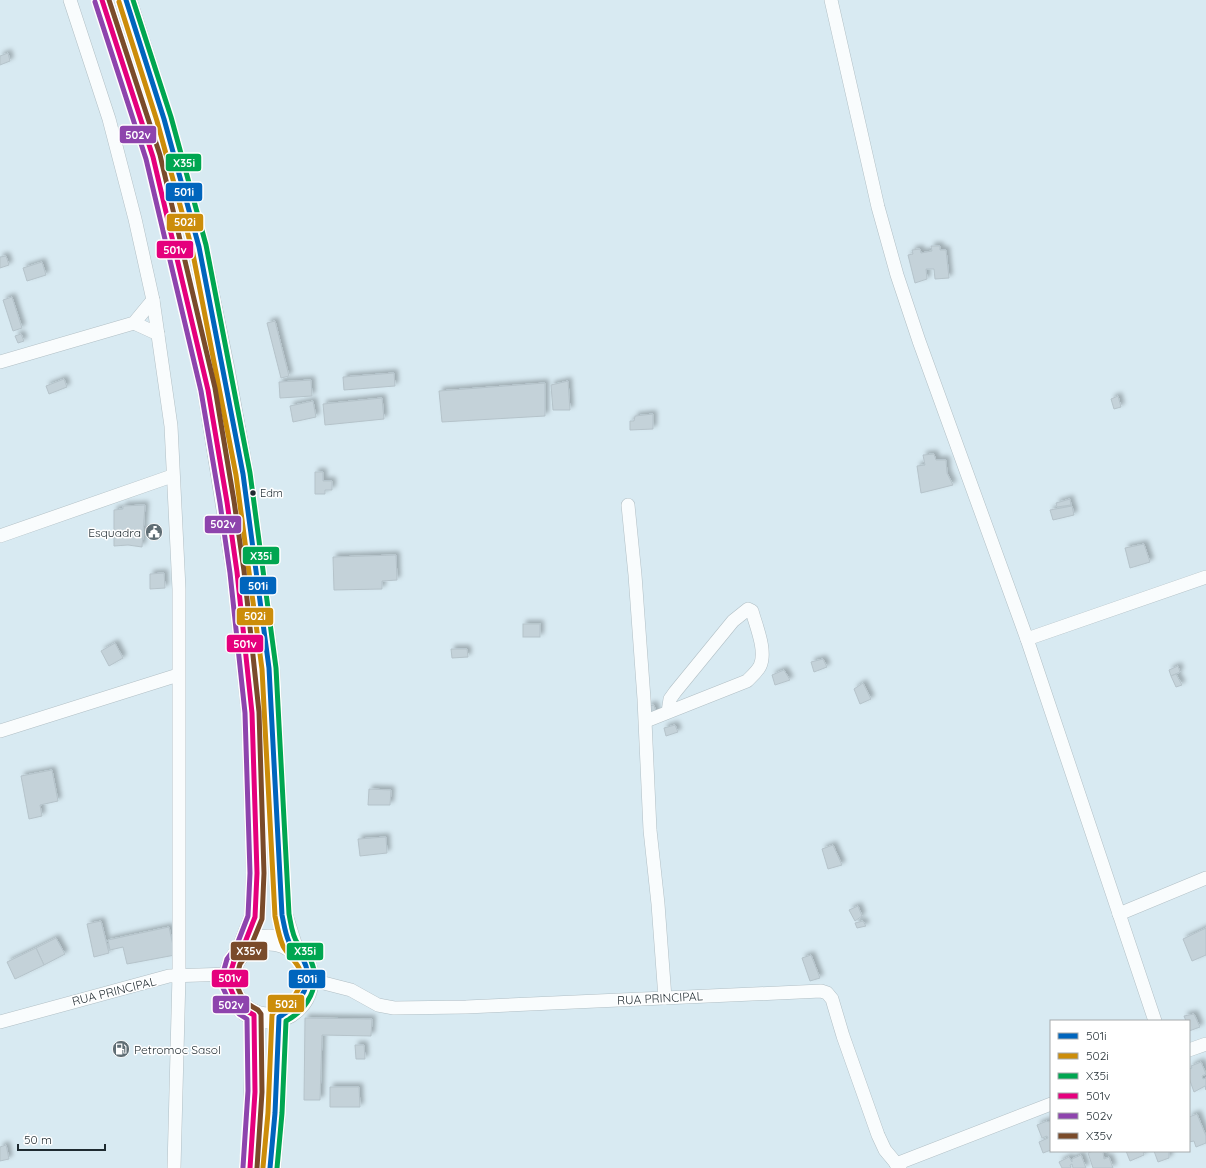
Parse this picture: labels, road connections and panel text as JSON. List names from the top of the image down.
{
  "streets": {
    "street": ["RUA PRINCIPAL"]
  },
  "places": {
    "other": ["Edm"],
    "public building": ["Esquadra"],
    "fuel station": ["Petromoc Sasol"]
  },
  "lines": [
    "transit line 501i",
    "transit line X35i",
    "transit line 501v",
    "transit line X35v",
    "transit line 502i",
    "transit line 502v"
  ],
  "legend": [
    "501i",
    "502i",
    "X35i",
    "501v",
    "502v",
    "X35v"
  ],
  "scale_bar": "50 m"
}
